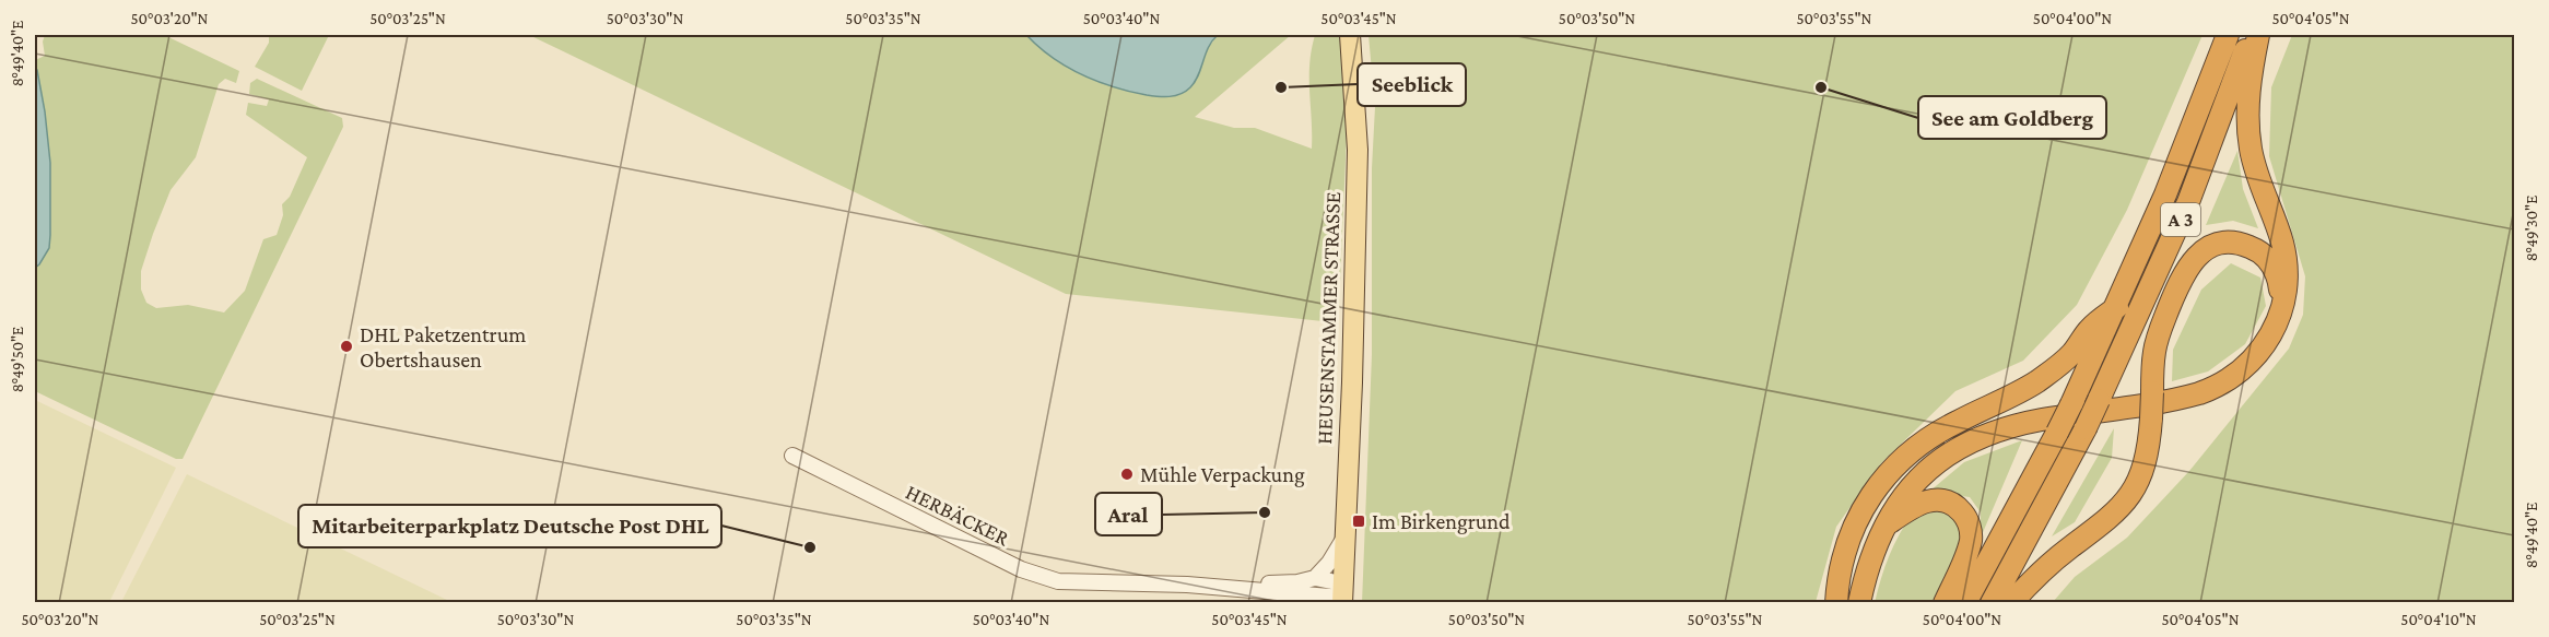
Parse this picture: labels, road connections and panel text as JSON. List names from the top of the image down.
{
  "streets": {
    "highway": ["A 3"],
    "main road": ["HEUSENSTAMMER STRASSE"],
    "street": ["HERBÄCKER"]
  },
  "places": {
    "other": [
      "Seeblick",
      "See am Goldberg",
      "DHL Paketzentrum Obertshausen",
      "Mühle Verpackung",
      "Aral",
      "Mitarbeiterparkplatz Deutsche Post DHL"
    ],
    "transit": ["Im Birkengrund"]
  },
  "coordinates": [
    "50°03'20\"N",
    "50°03'25\"N",
    "50°03'30\"N",
    "50°03'35\"N",
    "50°03'40\"N",
    "50°03'45\"N",
    "50°03'50\"N",
    "50°03'55\"N",
    "50°04'00\"N",
    "50°04'05\"N",
    "8°49'40\"E",
    "8°49'30\"E",
    "8°49'50\"E",
    "50°04'10\"N"
  ]
}
